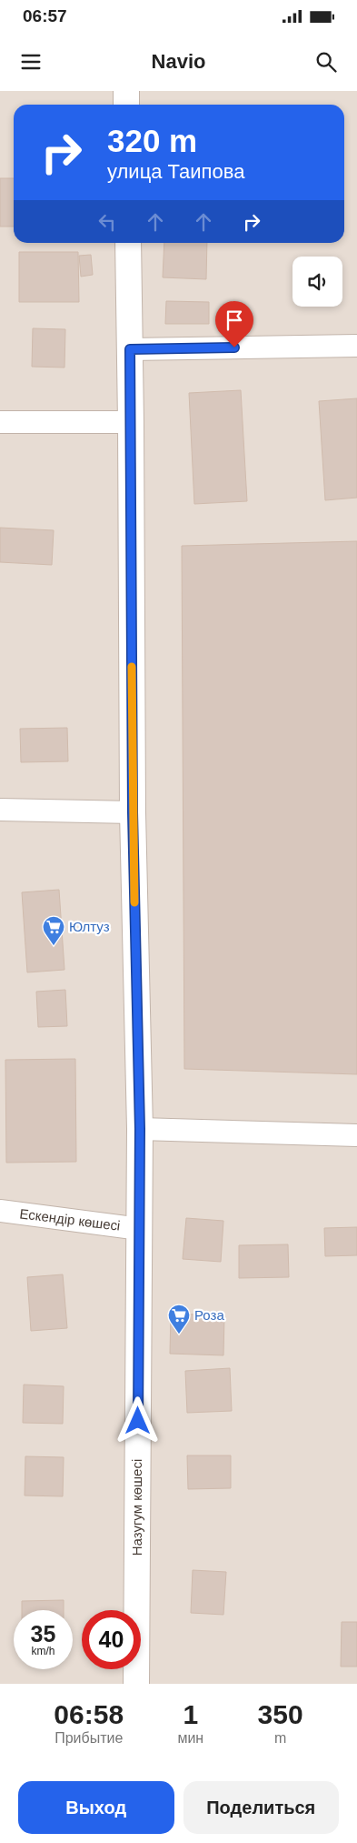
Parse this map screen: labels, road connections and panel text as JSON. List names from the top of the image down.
{
  "streets": {
    "street": ["Ескендір көшесі", "Назугум көшесі"]
  },
  "crossings": [
    ["Ескендір көшесі", "Назугум көшесі"]
  ],
  "places": {
    "supermarket": ["Юлтуз", "Роза"]
  },
  "page": {
    "status": "06:57",
    "header": "Navio",
    "turn": ["320 m", "улица Таипова"],
    "speed": "35 km/h",
    "limit": "40",
    "eta": [
      "06:58",
      "Прибытие",
      "1",
      "мин",
      "350",
      "m"
    ],
    "buttons": ["Выход", "Поделиться"]
  }
}
